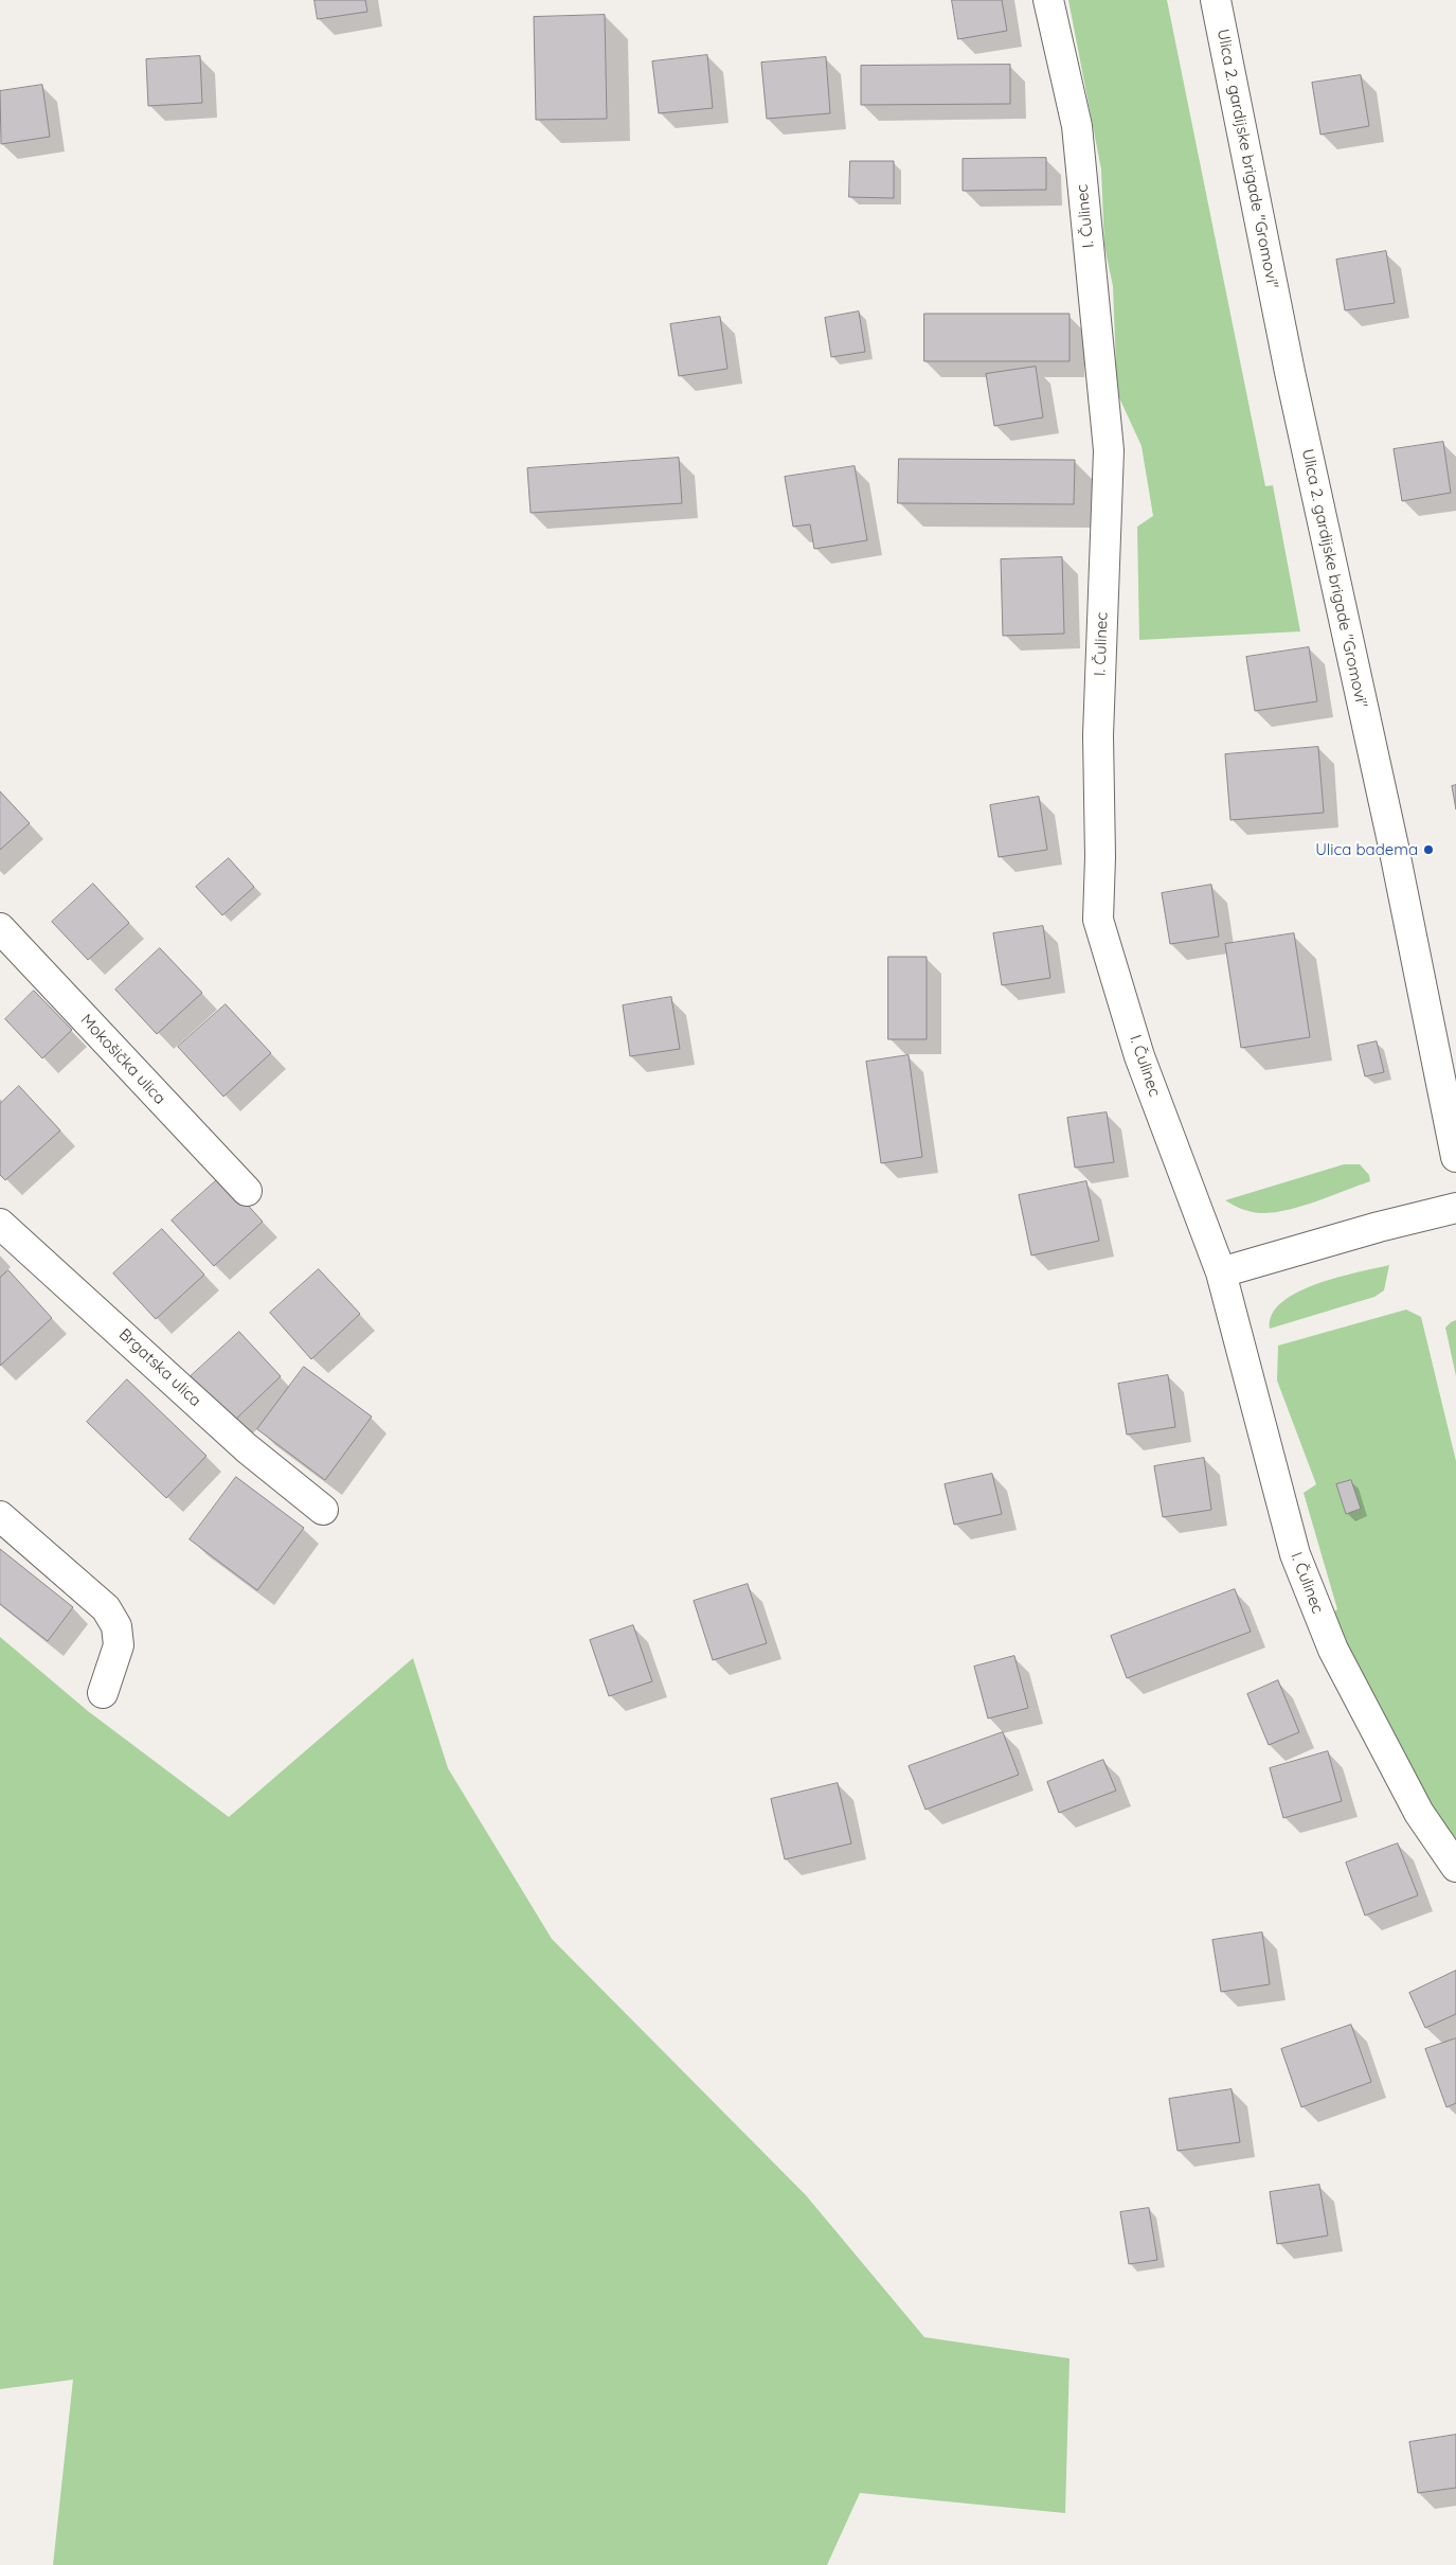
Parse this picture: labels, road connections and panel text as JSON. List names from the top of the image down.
{
  "streets": {
    "street": [
      "Ulica 2. gardijske brigade \"Gromovi\"",
      "I. Čulinec",
      "Mokošička ulica",
      "Brgatska ulica"
    ]
  },
  "places": ["Ulica badema"]
}
